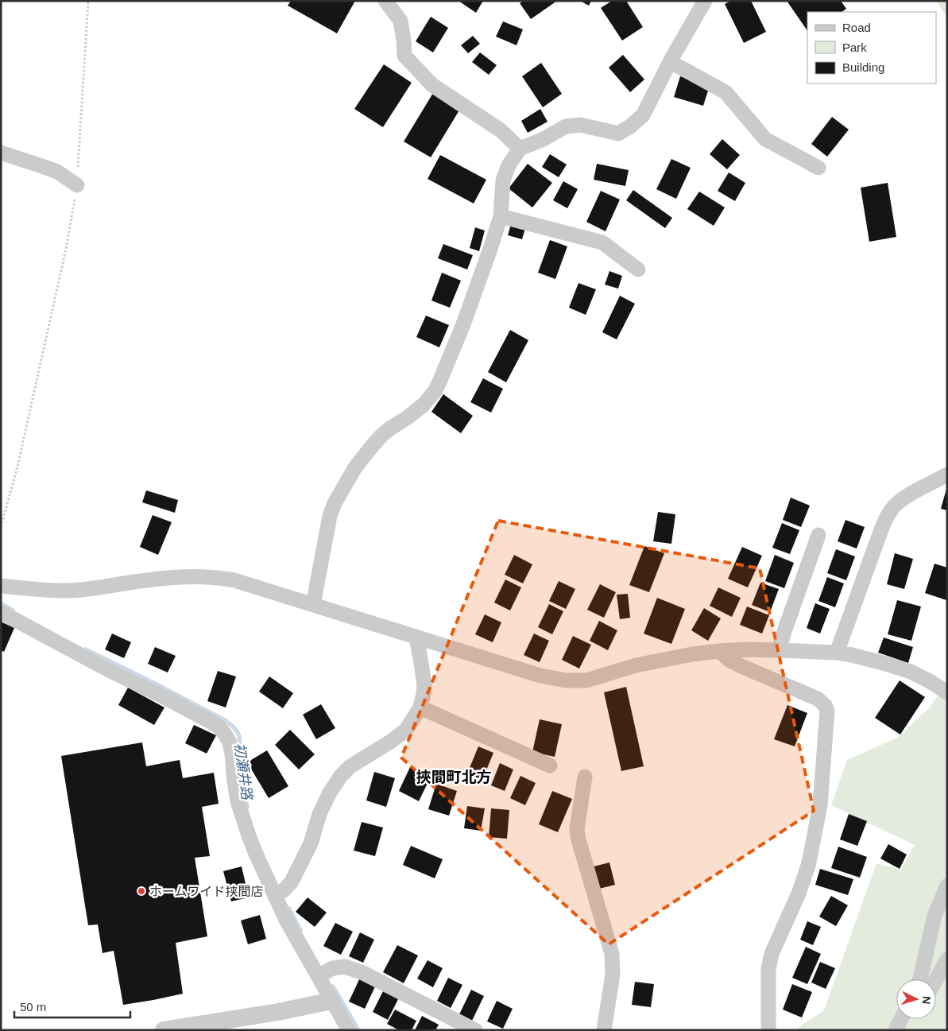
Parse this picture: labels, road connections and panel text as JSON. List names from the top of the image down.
{
  "districts": ["挾間町北方"],
  "water": ["初瀬井路"],
  "places": ["ホームワイド挟間店"],
  "legend": ["Road", "Park", "Building"],
  "scale_bar": "50 m",
  "north": "right"
}
